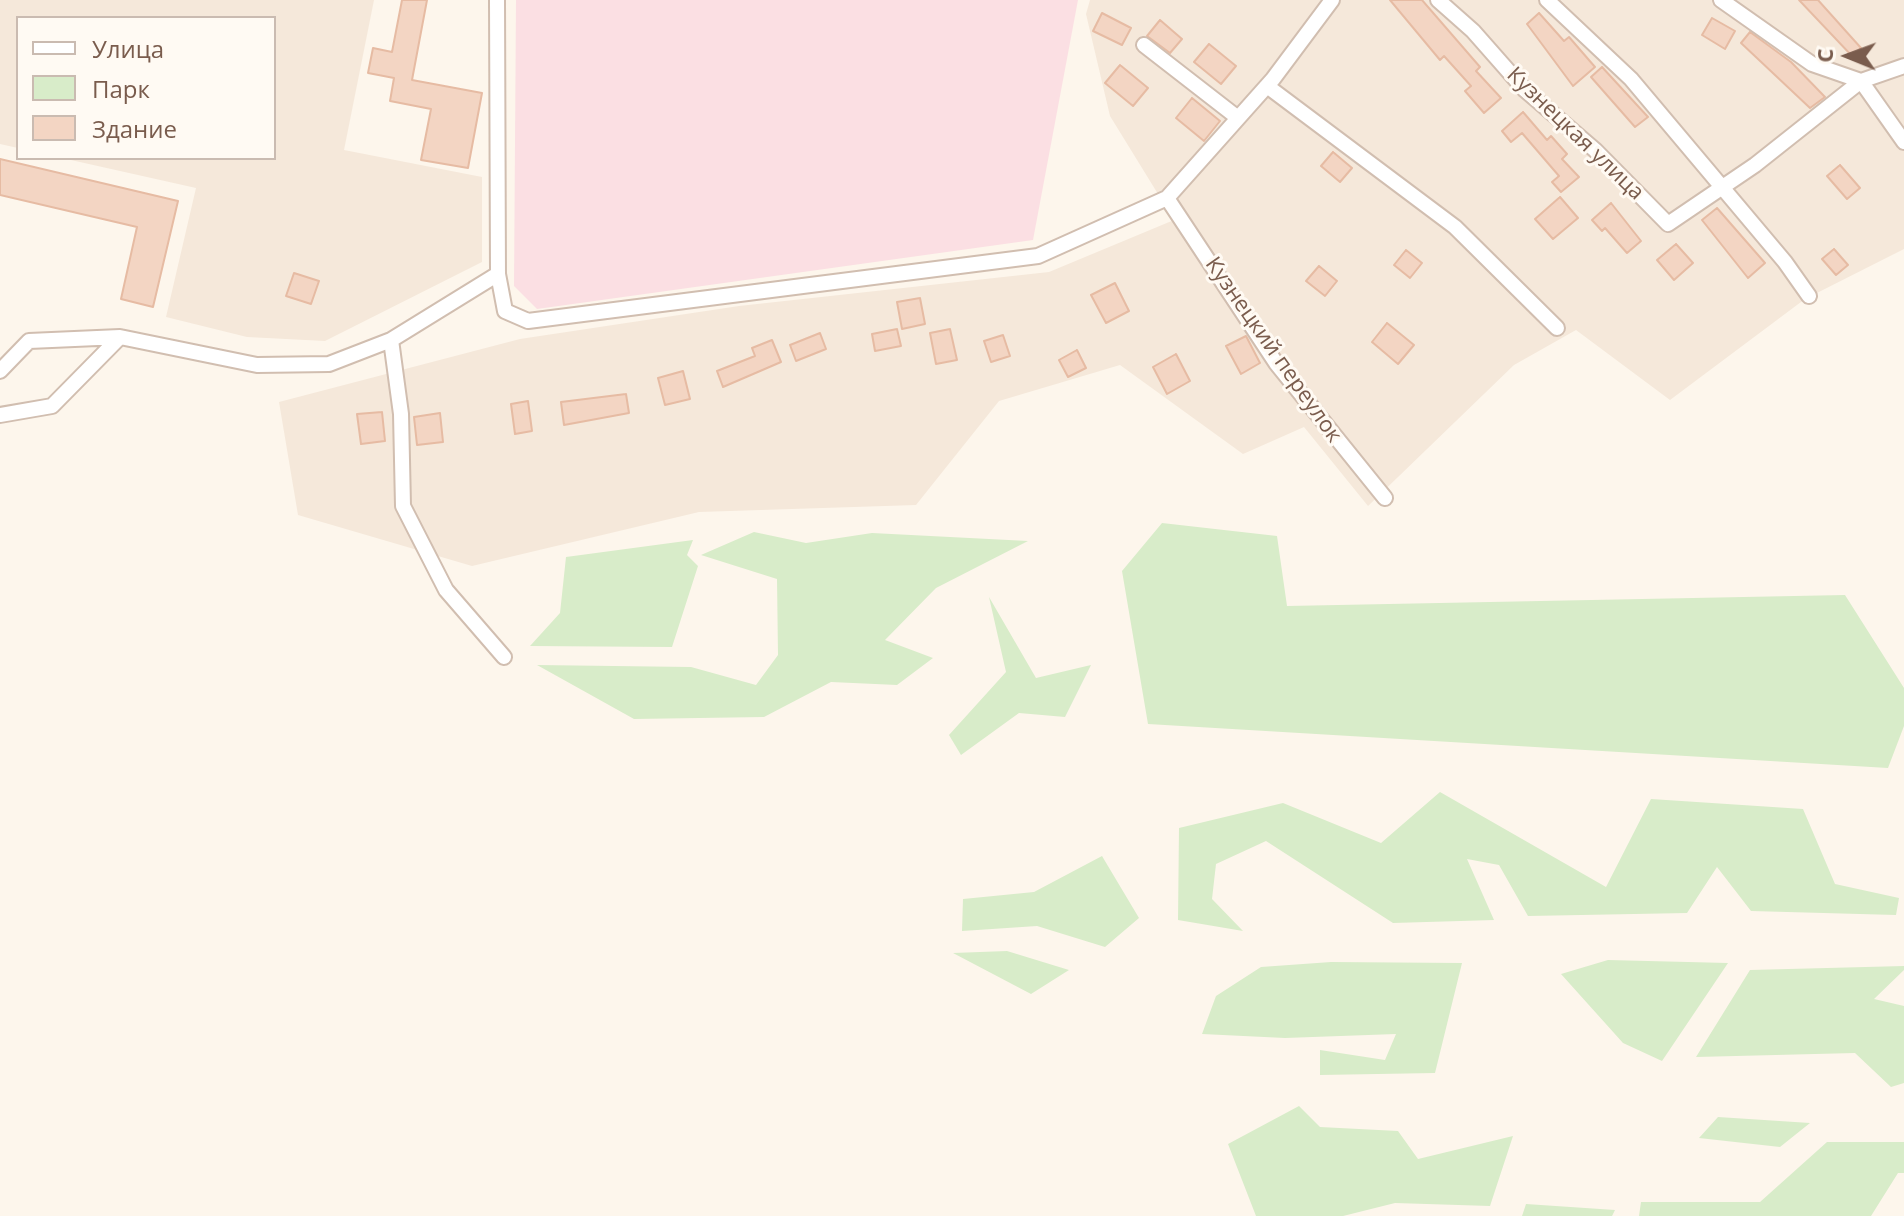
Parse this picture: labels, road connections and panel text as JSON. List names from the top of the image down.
{
  "streets": {
    "street": ["Кузнецкая улица", "Кузнецкий переулок"]
  },
  "legend": ["Улица", "Парк", "Здание"],
  "north": "left"
}
